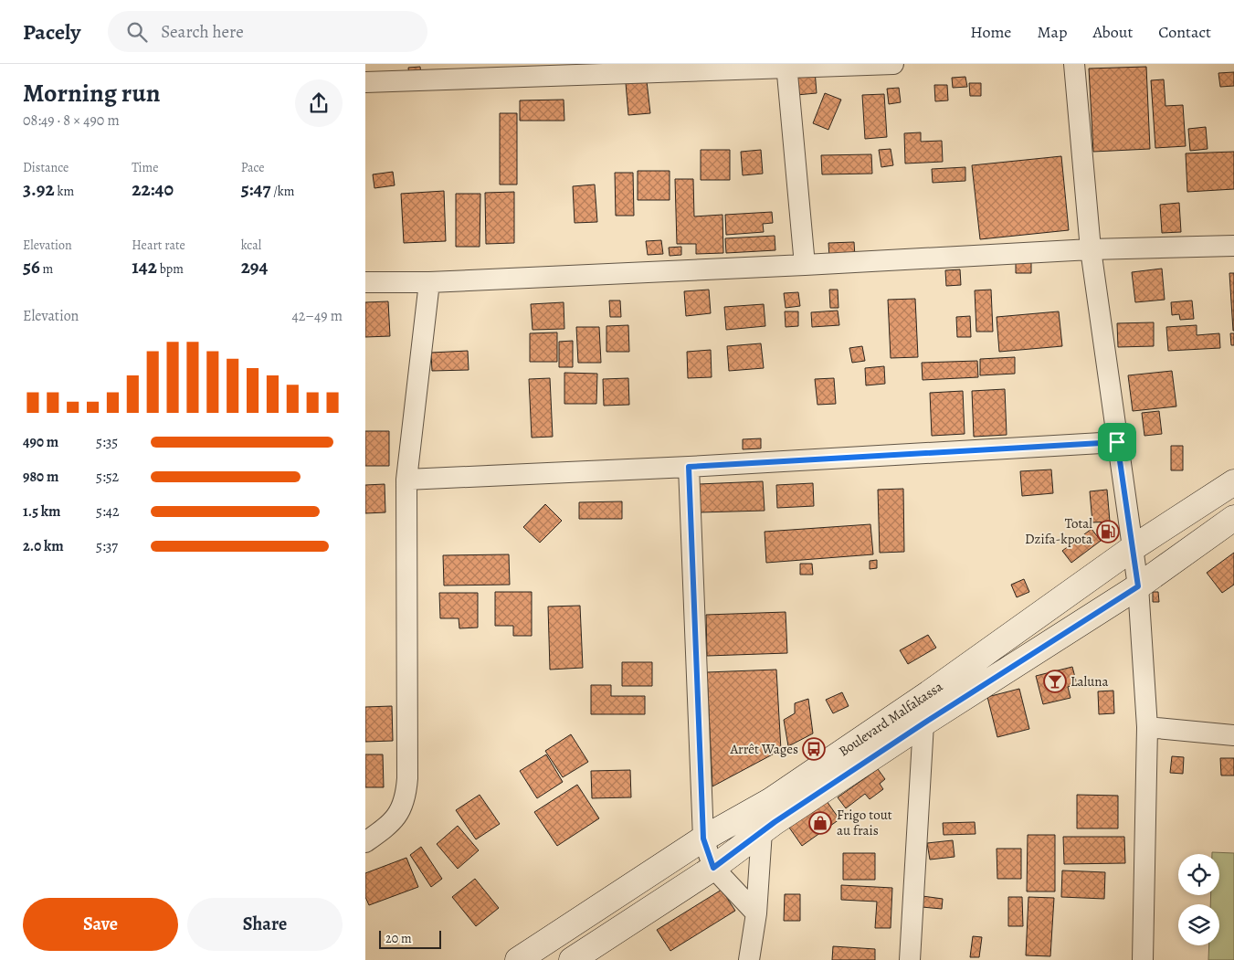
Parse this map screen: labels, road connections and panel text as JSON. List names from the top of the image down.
{
  "streets": {
    "main road": ["Boulevard Malfakassa"]
  },
  "places": {
    "fuel station": ["Total Dzifa-kpota"],
    "bar": ["Laluna"],
    "bus stop": ["Arrêt Wages"],
    "shop": ["Frigo tout au frais"]
  },
  "scale_bar": "20 m",
  "page": {
    "header": "Pacely",
    "search": "Search here",
    "nav": [
      "Home",
      "Map",
      "About",
      "Contact"
    ],
    "heading": ["Morning run", "08:49 · 8 × 490 m"],
    "stats": [
      ["Distance", "3.92 km"],
      ["Time", "22:40"],
      ["Pace", "5:47 /km"],
      ["Elevation", "56 m"],
      ["Heart rate", "142 bpm"],
      ["kcal", "294"]
    ],
    "chart": ["Elevation", "42–49 m"],
    "list": [
      {
        "name": "490 m",
        "note": "5:35"
      },
      {
        "name": "980 m",
        "note": "5:52"
      },
      {
        "name": "1.5 km",
        "note": "5:42"
      },
      {
        "name": "2.0 km",
        "note": "5:37"
      }
    ],
    "buttons": ["Save", "Share"],
    "scale": "20 m"
  }
}
